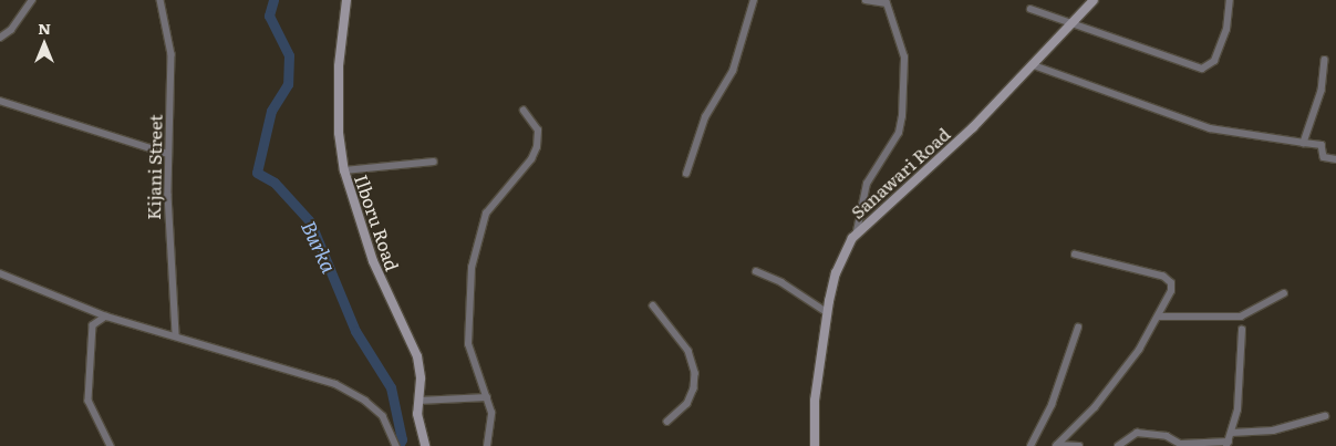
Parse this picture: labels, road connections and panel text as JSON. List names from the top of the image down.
{
  "streets": {
    "street": ["Kijani Street", "Sanawari Road", "Ilboru Road"]
  },
  "water": ["Burka"],
  "north": "top"
}
